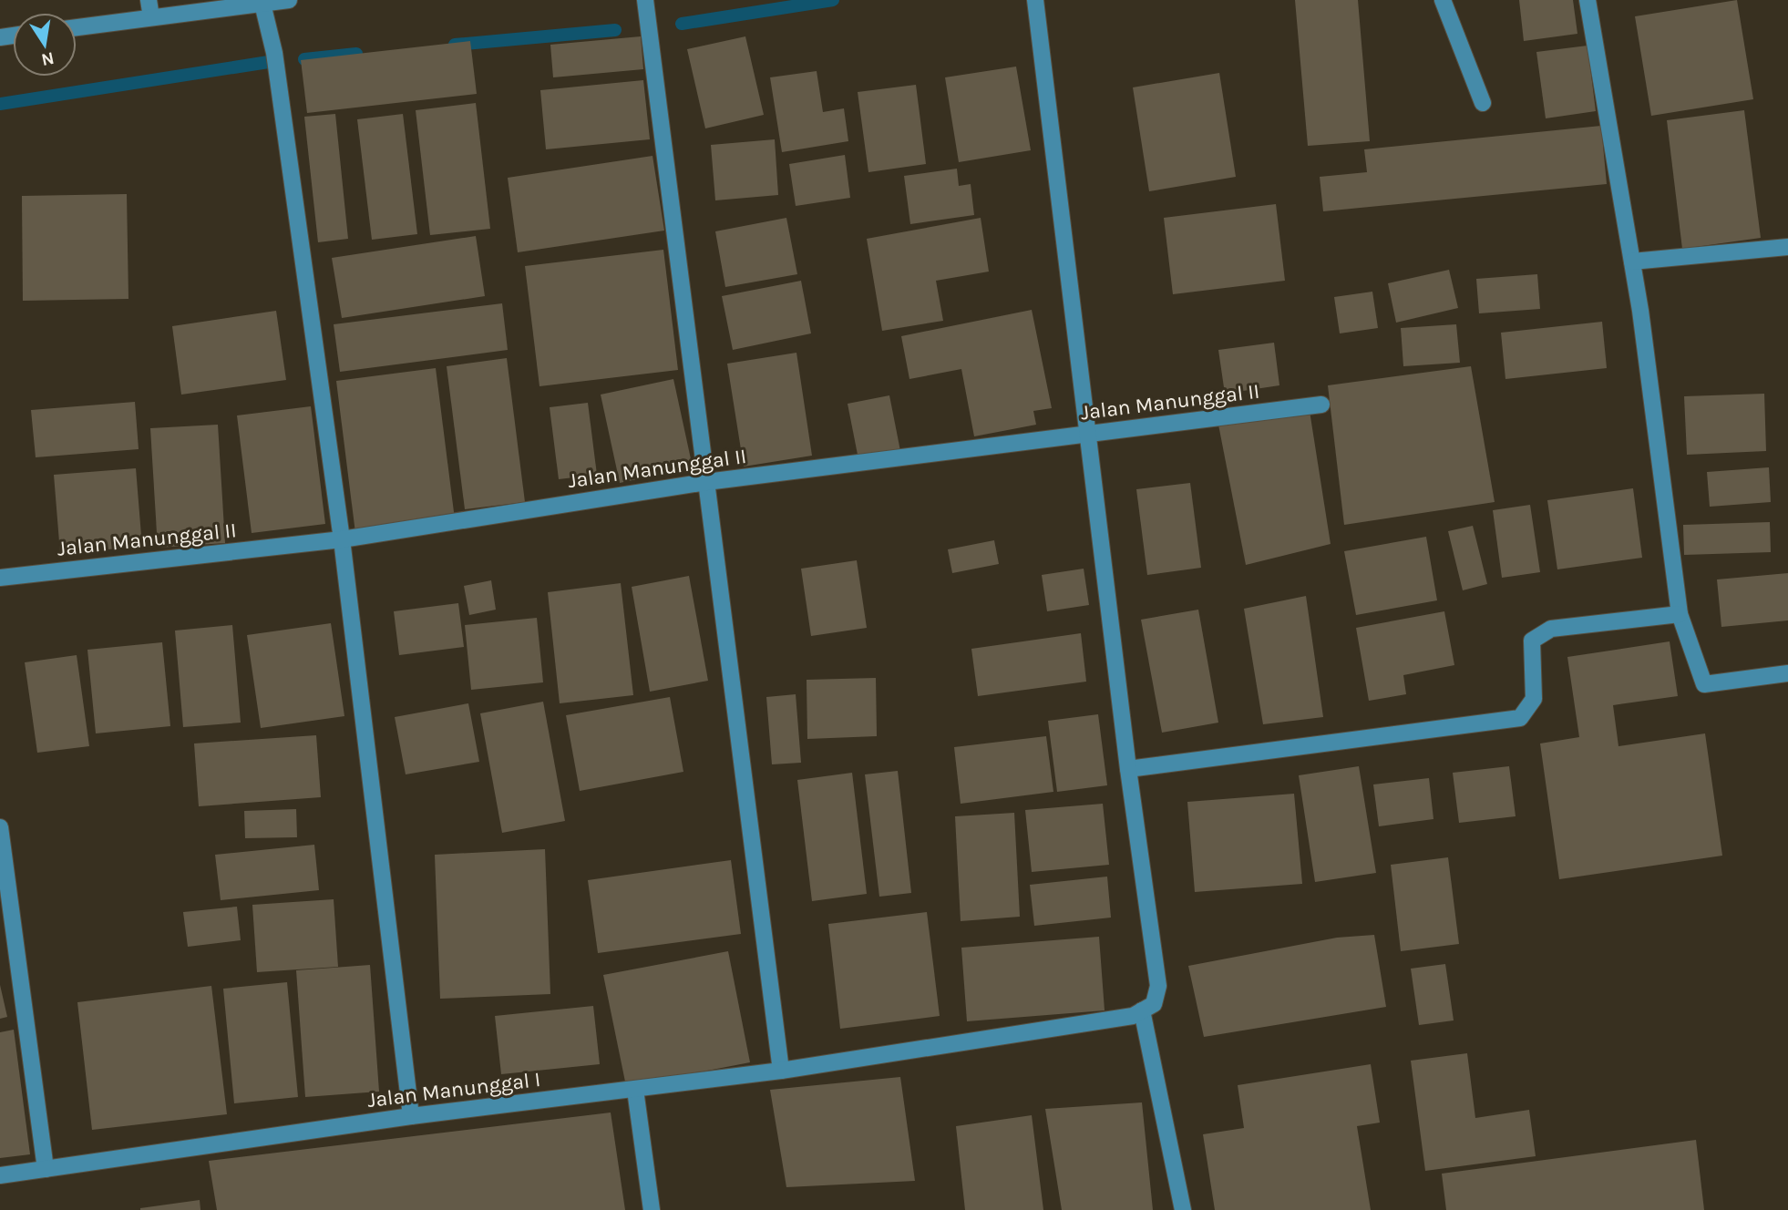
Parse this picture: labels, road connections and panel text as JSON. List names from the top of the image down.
{
  "streets": {
    "street": ["Jalan Manunggal II", "Jalan Manunggal I"]
  },
  "north": "bottom"
}
